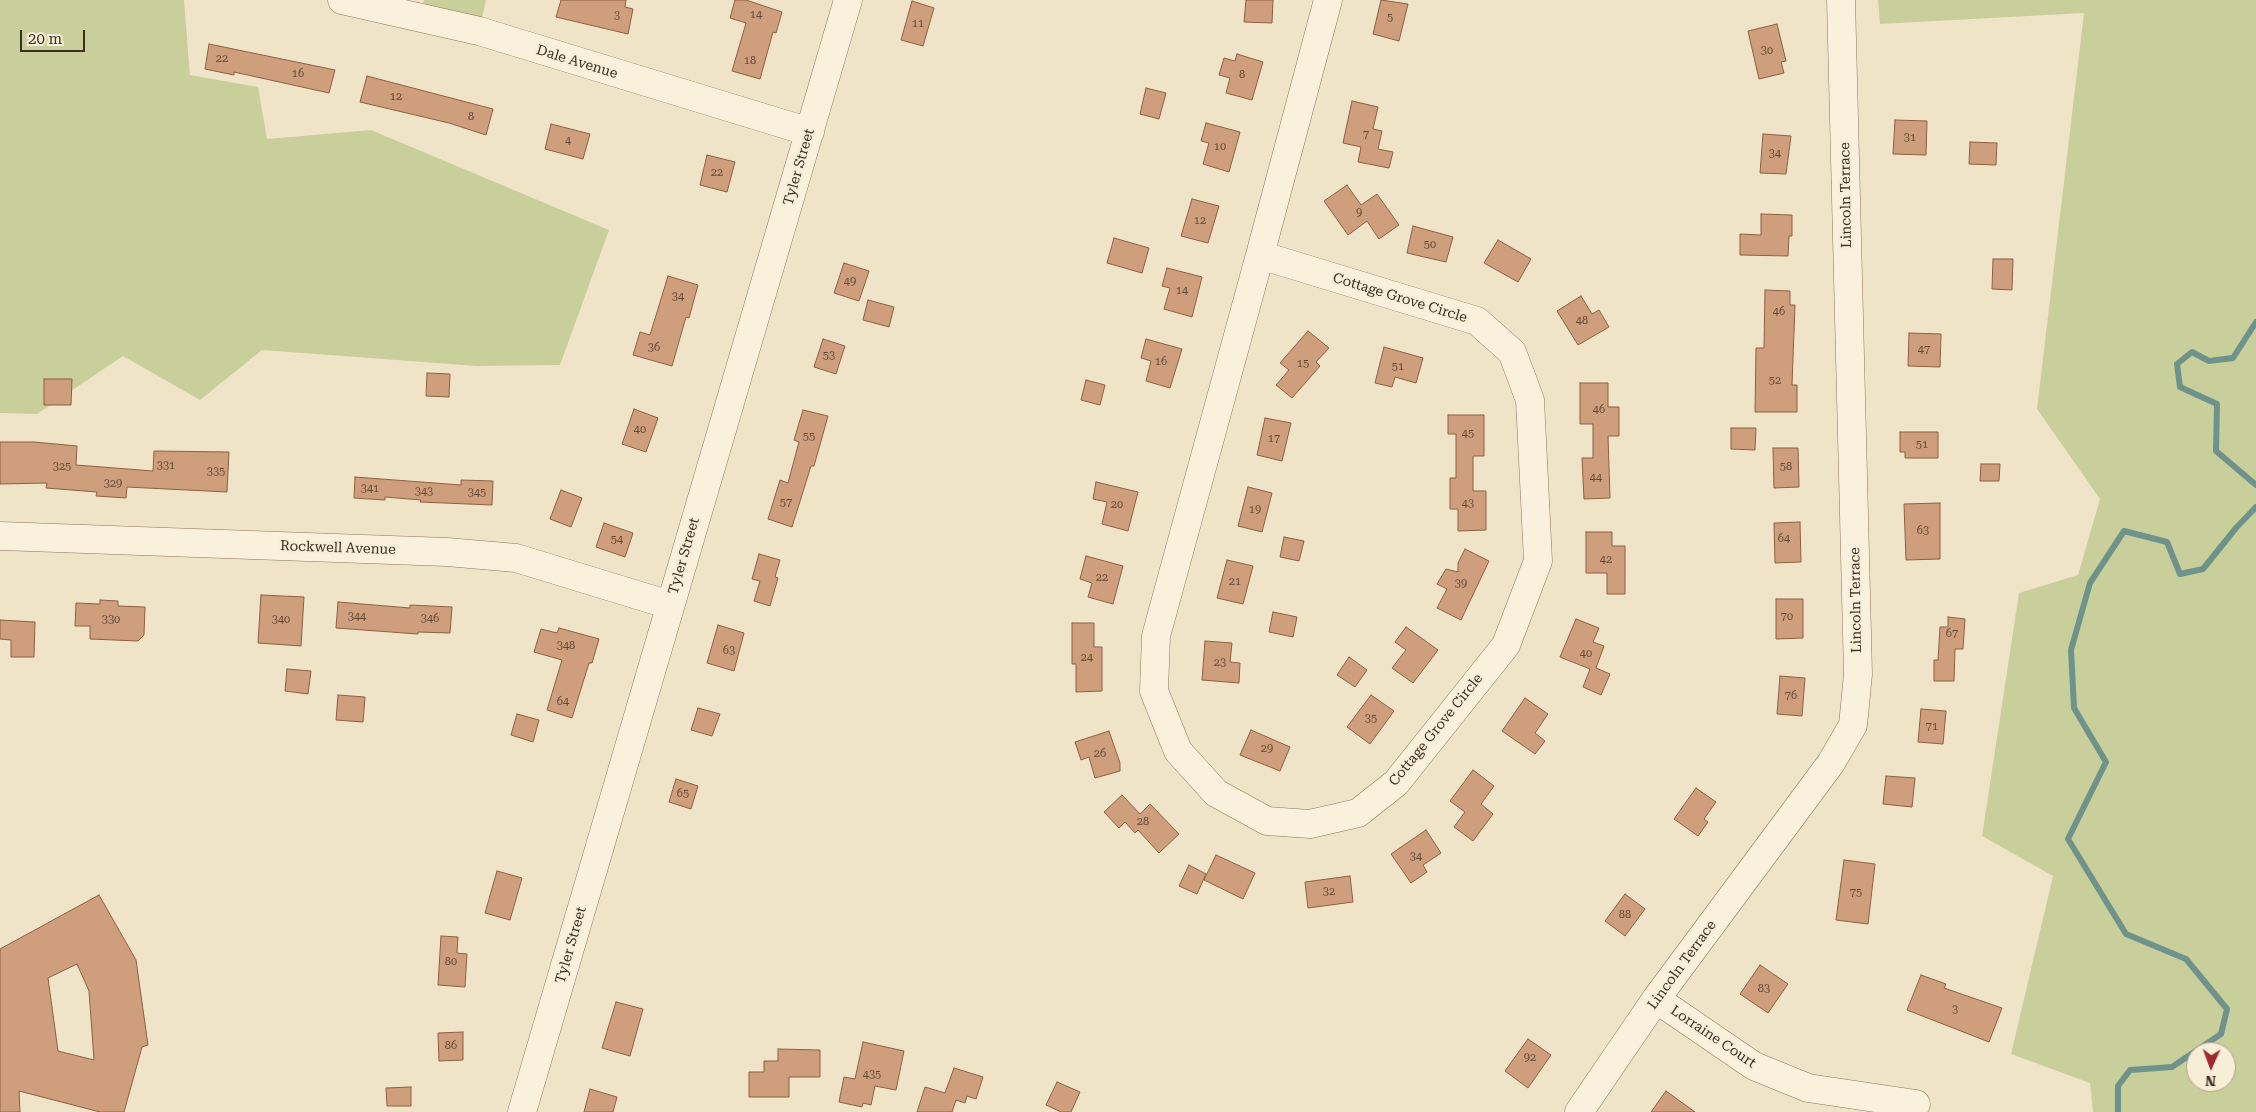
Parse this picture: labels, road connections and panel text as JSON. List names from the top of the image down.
{
  "streets": {
    "street": [
      "Dale Avenue",
      "Tyler Street",
      "Lincoln Terrace",
      "Cottage Grove Circle",
      "Rockwell Avenue",
      "Lorraine Court"
    ]
  },
  "crossings": [
    ["Dale Avenue", "Tyler Street"],
    ["Tyler Street", "Rockwell Avenue"],
    ["Lincoln Terrace", "Lorraine Court"]
  ],
  "house_numbers": [
    "14",
    "3",
    "5",
    "11",
    "30",
    "22",
    "18",
    "16",
    "8",
    "12",
    "8",
    "7",
    "31",
    "4",
    "10",
    "34",
    "22",
    "9",
    "12",
    "50",
    "49",
    "14",
    "34",
    "46",
    "48",
    "36",
    "47",
    "53",
    "16",
    "15",
    "51",
    "52",
    "46",
    "40",
    "45",
    "55",
    "17",
    "51",
    "331",
    "325",
    "58",
    "335",
    "44",
    "329",
    "341",
    "343",
    "345",
    "57",
    "43",
    "20",
    "19",
    "63",
    "64",
    "54",
    "42",
    "22",
    "21",
    "39",
    "344",
    "70",
    "346",
    "330",
    "340",
    "67",
    "348",
    "63",
    "40",
    "24",
    "23",
    "76",
    "64",
    "35",
    "71",
    "29",
    "26",
    "65",
    "28",
    "34",
    "32",
    "75",
    "88",
    "80",
    "83",
    "3",
    "86",
    "92",
    "435"
  ],
  "scale_bar": "20 m",
  "north": "bottom"
}
